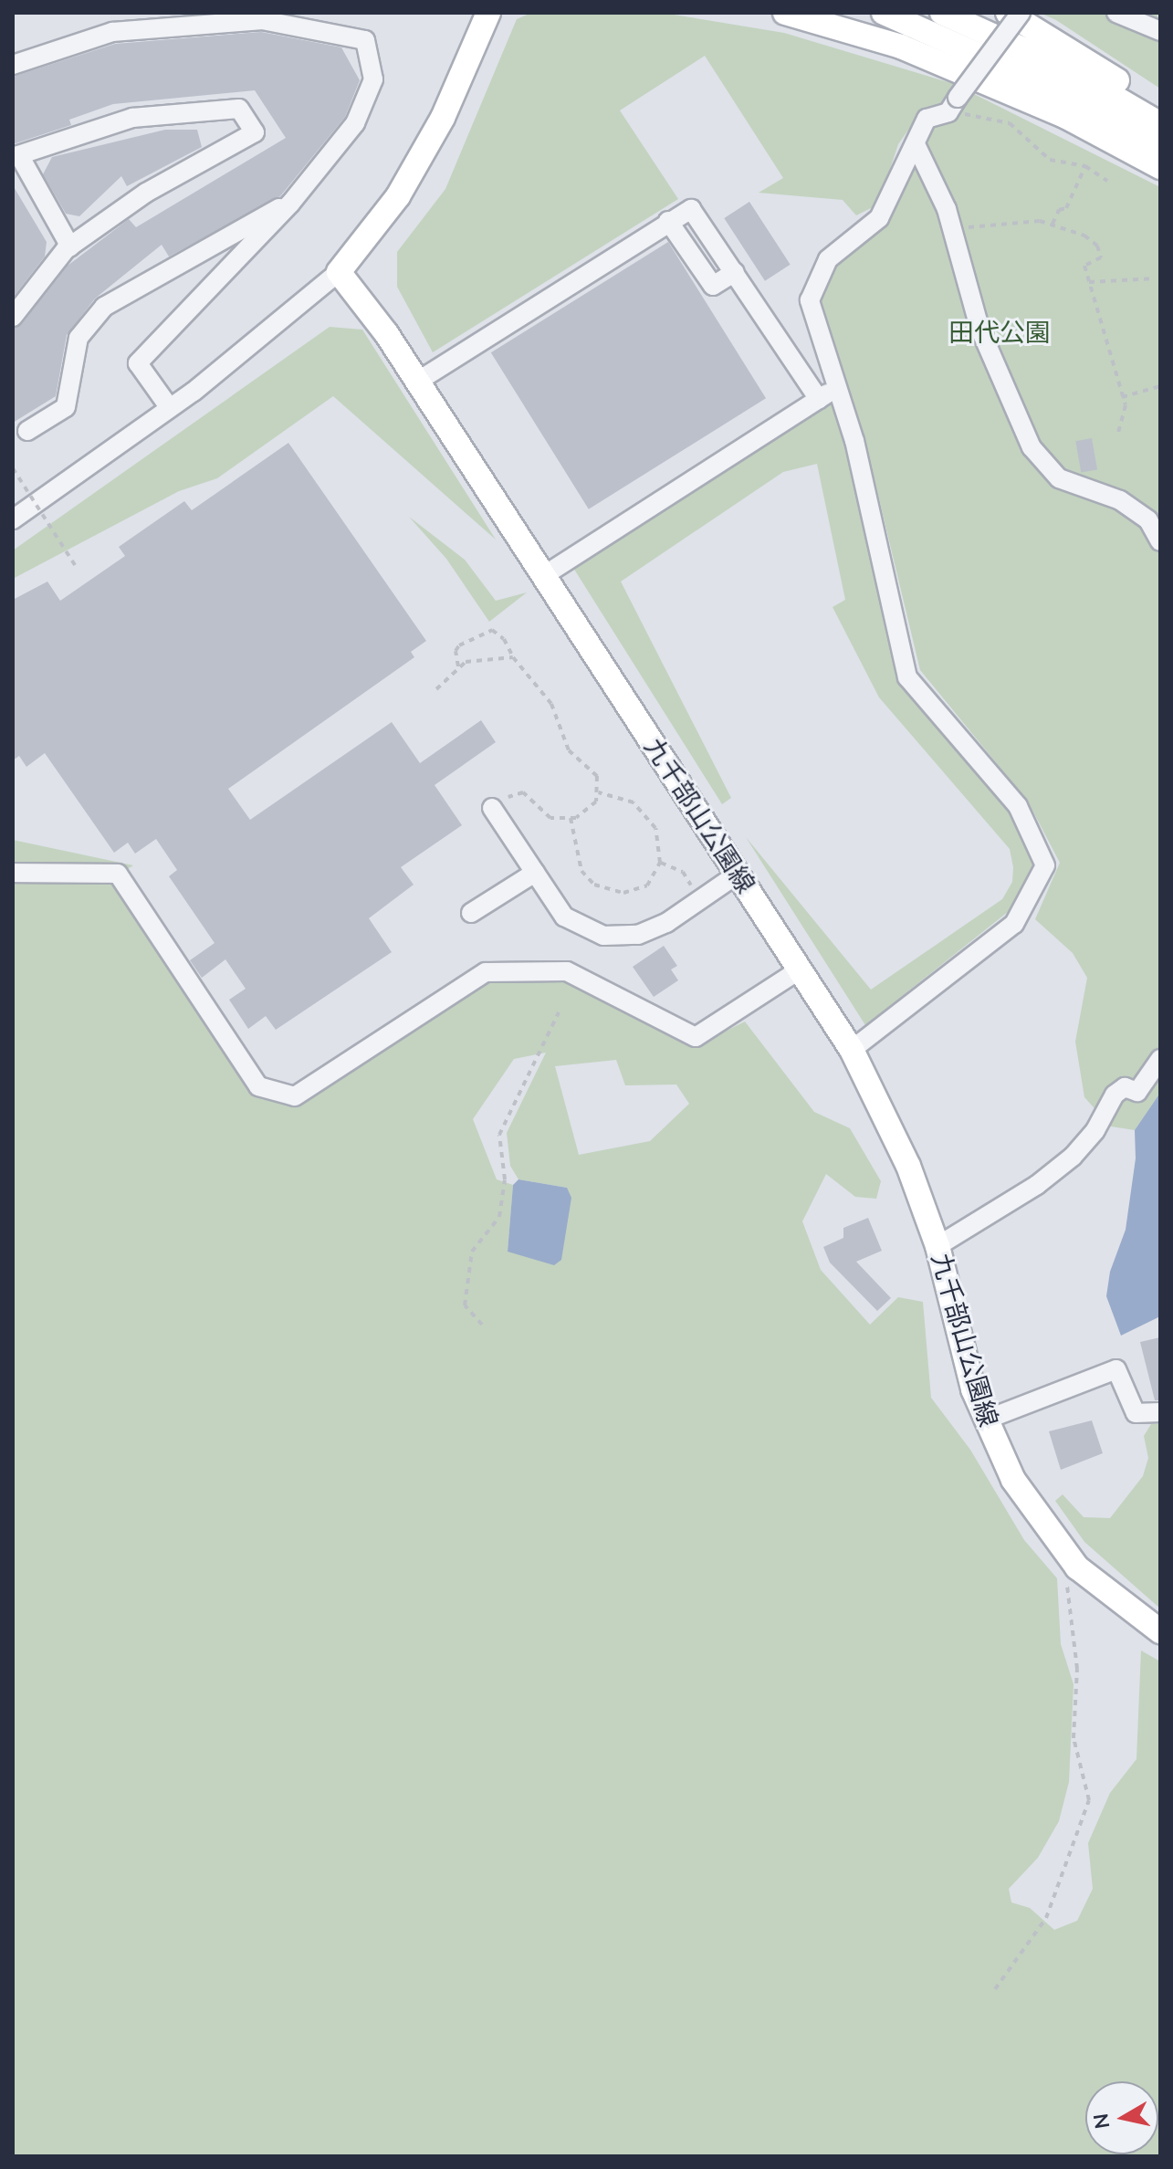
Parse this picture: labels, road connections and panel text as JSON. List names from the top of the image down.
{
  "streets": {
    "main road": ["九千部山公園線"]
  },
  "parks": ["田代公園"],
  "north": "left"
}
